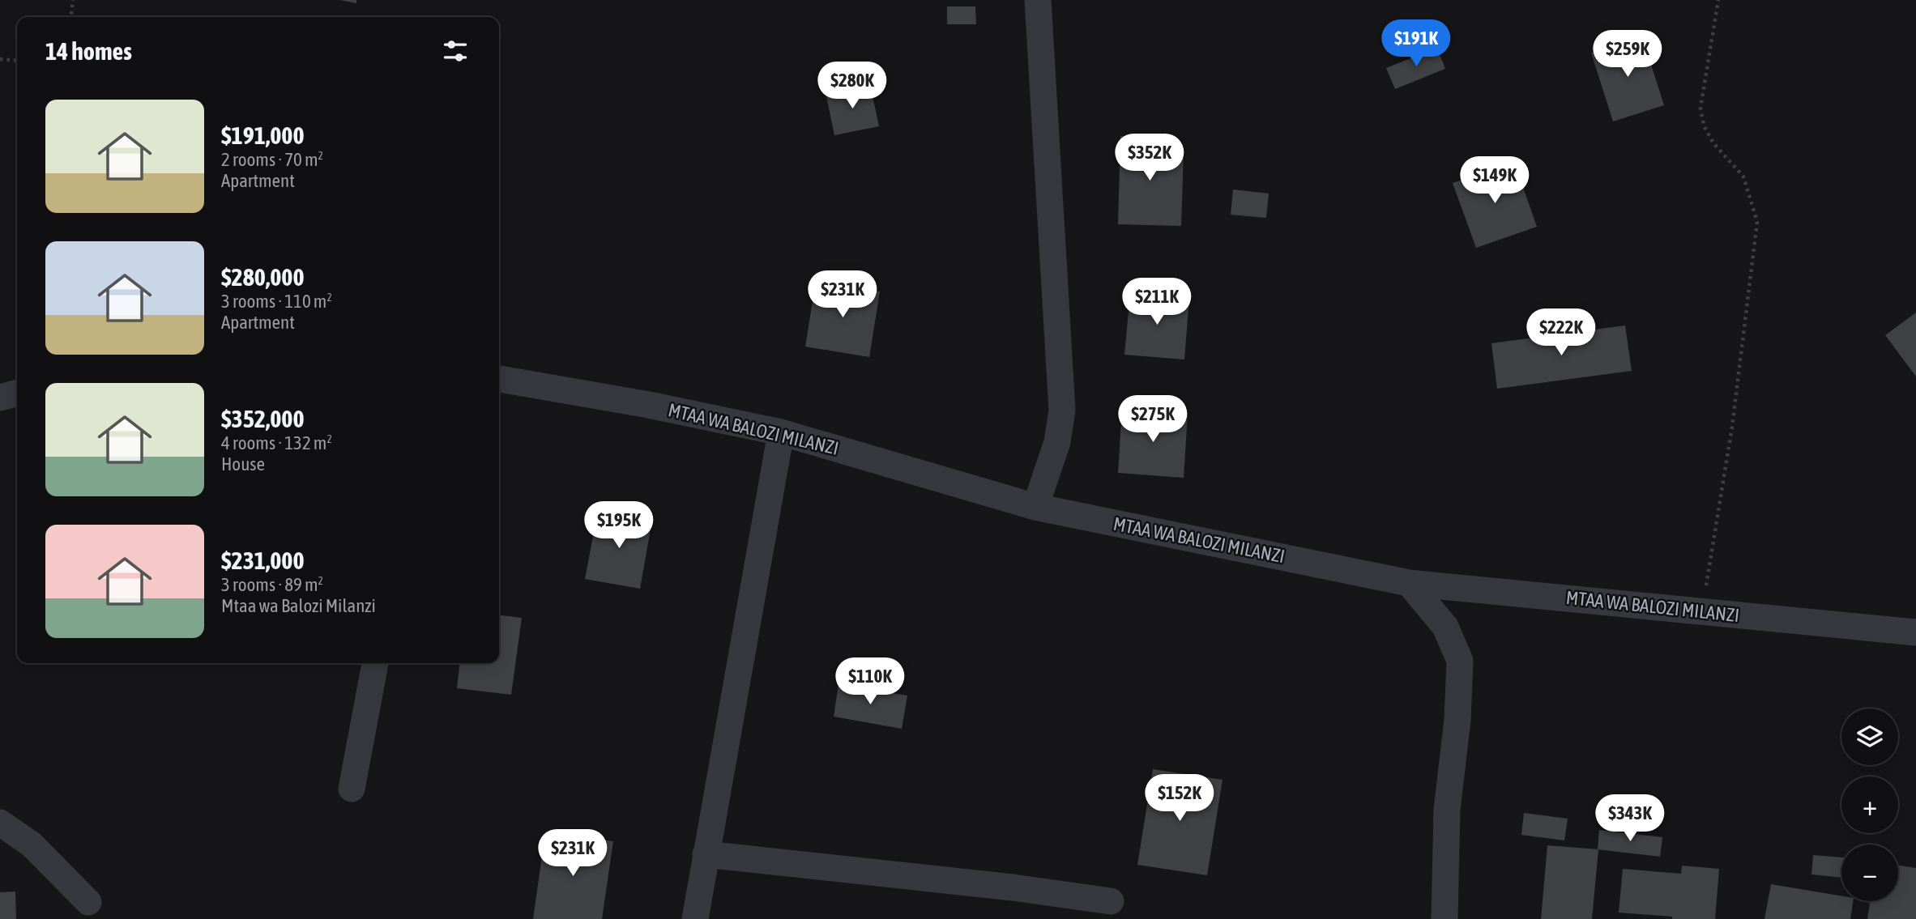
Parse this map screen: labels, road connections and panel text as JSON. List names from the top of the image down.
{
  "streets": {
    "street": ["MTAA WA BALOZI MILANZI"]
  },
  "page": {
    "heading": "14 homes",
    "price": [
      "$191K",
      "$259K",
      "$280K",
      "$352K",
      "$149K",
      "$231K",
      "$211K",
      "$222K",
      "$275K",
      "$195K",
      "$110K",
      "$152K",
      "$343K",
      "$231K"
    ],
    "list": [
      {
        "name": "$191,000",
        "note": "2 rooms · 70 m² · Apartment"
      },
      {
        "name": "$280,000",
        "note": "3 rooms · 110 m² · Apartment"
      },
      {
        "name": "$352,000",
        "note": "4 rooms · 132 m² · House"
      },
      {
        "name": "$231,000",
        "note": "3 rooms · 89 m² · Mtaa wa Balozi Milanzi"
      }
    ],
    "map_buttons": ["+", "−"]
  }
}
